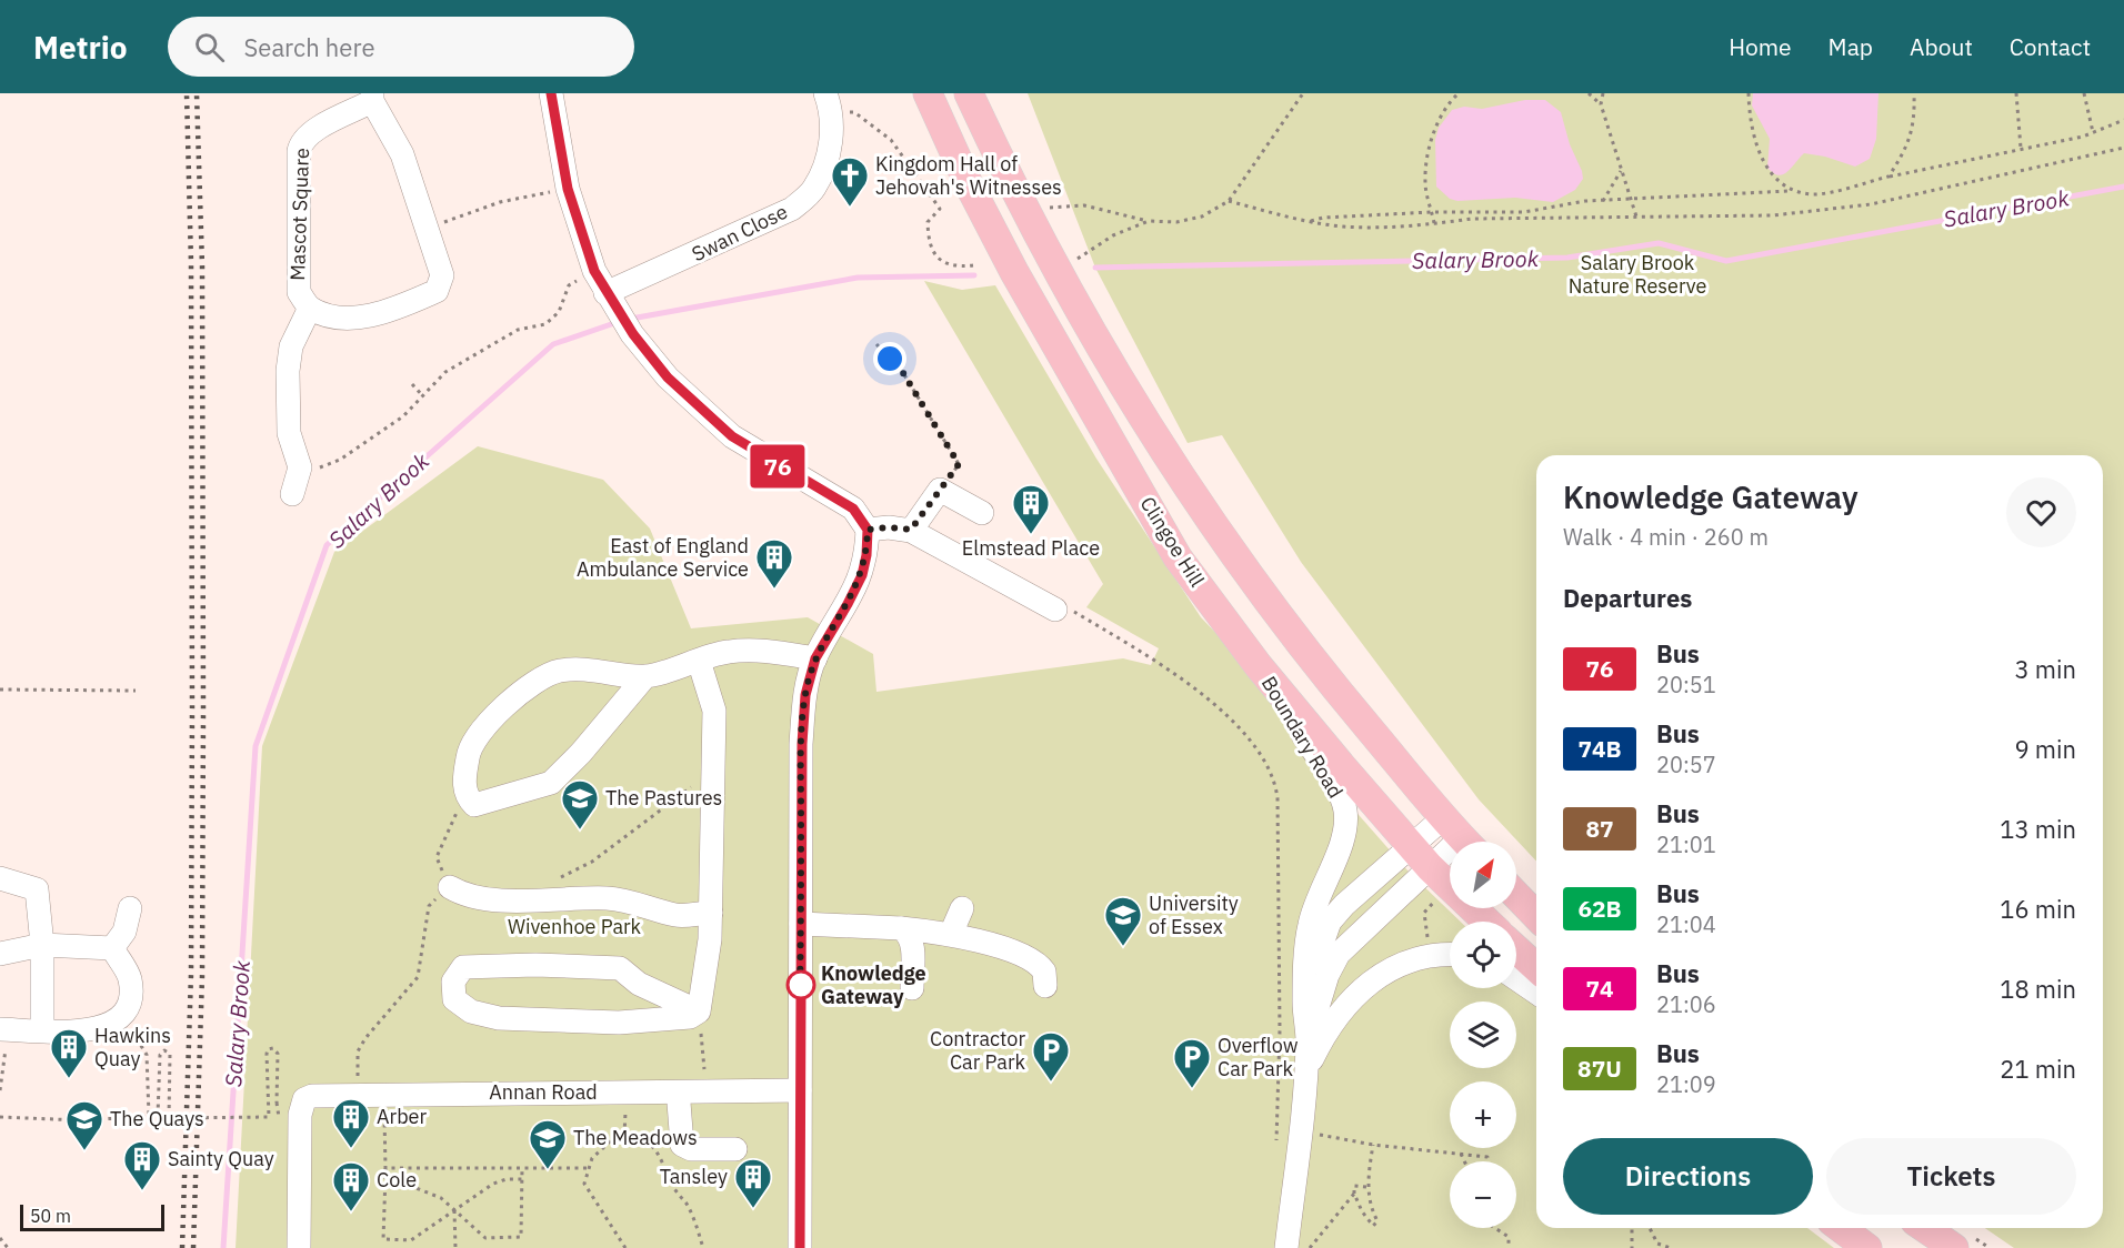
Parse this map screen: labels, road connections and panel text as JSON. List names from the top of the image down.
{
  "streets": {
    "main road": ["Clingoe Hill"],
    "street": [
      "Mascot Square",
      "Swan Close",
      "Boundary Road",
      "Annan Road"
    ]
  },
  "crossings": [
    ["Clingoe Hill", "Boundary Road"]
  ],
  "water": ["Salary Brook"],
  "parks": ["Salary Brook Nature Reserve", "Wivenhoe Park"],
  "places": {
    "church": ["Kingdom Hall of Jehovah's Witnesses"],
    "building": [
      "Elmstead Place",
      "East of England Ambulance Service",
      "Hawkins Quay",
      "Arber",
      "Sainty Quay",
      "Tansley",
      "Cole"
    ],
    "school or university": [
      "The Pastures",
      "University of Essex",
      "The Quays",
      "The Meadows"
    ],
    "other": ["Knowledge Gateway"],
    "parking": ["Contractor Car Park", "Overflow Car Park"]
  },
  "lines": ["bus line 76"],
  "scale_bar": "50 m",
  "north": "top right",
  "page": {
    "header": "Metrio",
    "search": "Search here",
    "nav": [
      "Home",
      "Map",
      "About",
      "Contact"
    ],
    "on_map": "76",
    "heading": [
      ["Knowledge Gateway", "Walk · 4 min · 260 m"],
      "Departures"
    ],
    "list": [
      {
        "mark": "76",
        "name": "Bus",
        "note": "20:51",
        "value": "3 min"
      },
      {
        "mark": "74B",
        "name": "Bus",
        "note": "20:57",
        "value": "9 min"
      },
      {
        "mark": "87",
        "name": "Bus",
        "note": "21:01",
        "value": "13 min"
      },
      {
        "mark": "62B",
        "name": "Bus",
        "note": "21:04",
        "value": "16 min"
      },
      {
        "mark": "74",
        "name": "Bus",
        "note": "21:06",
        "value": "18 min"
      },
      {
        "mark": "87U",
        "name": "Bus",
        "note": "21:09",
        "value": "21 min"
      }
    ],
    "map_buttons": ["+", "−"],
    "buttons": ["Directions", "Tickets"],
    "scale": "50 m"
  }
}
